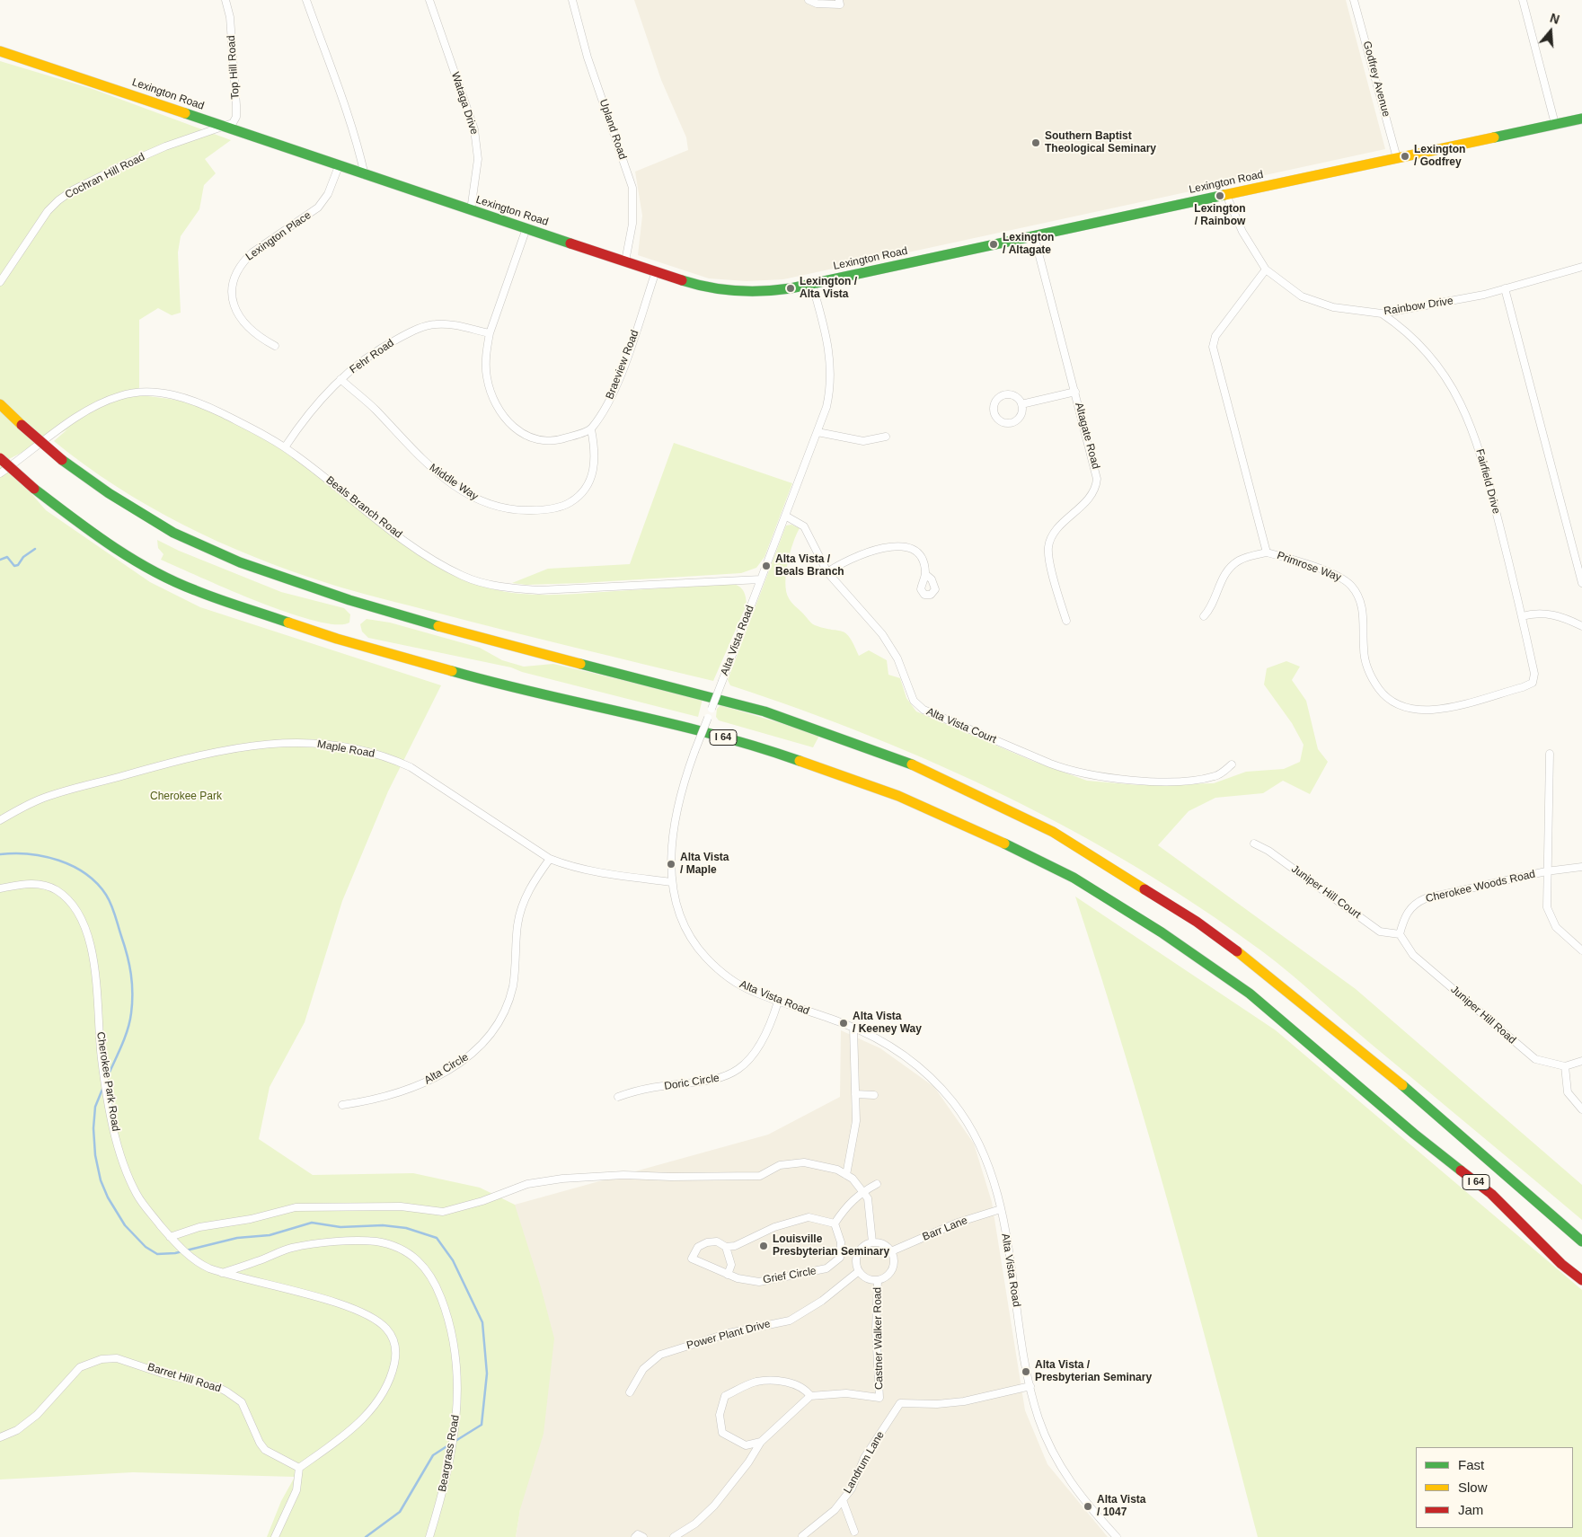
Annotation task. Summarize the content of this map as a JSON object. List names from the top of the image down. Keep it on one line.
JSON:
{"streets":{"main road":["Lexington Road","I 64"],"street":["Top Hill Road","Godfrey Avenue","Wataga Drive","Upland Road","Cochran Hill Road","Lexington Place","Rainbow Drive","Fehr Road","Braeview Road","Altagate Road","Fairfield Drive","Middle Way","Beals Branch Road","Primrose Way","Alta Vista Road","Alta Vista Court","Maple Road","Cherokee Woods Road","Juniper Hill Court","Juniper Hill Road","Alta Circle","Cherokee Park Road","Doric Circle","Barr Lane","Grief Circle","Power Plant Drive","Castner Walker Road","Barret Hill Road","Beargrass Road","Landrum Lane"]},"crossings":[["Top Hill Road","Lexington Road"],["Top Hill Road","Cochran Hill Road"],["Godfrey Avenue","Lexington Road"],["Lexington Road","Wataga Drive"],["Lexington Road","Upland Road"],["Lexington Road","Cochran Hill Road"],["Lexington Road","Lexington Place"],["Lexington Road","Rainbow Drive"],["Lexington Road","Braeview Road"],["Lexington Road","Altagate Road"],["Lexington Road","Alta Vista Road"],["Rainbow Drive","Fairfield Drive"],["Rainbow Drive","Primrose Way"],["Fehr Road","Middle Way"],["Fehr Road","Beals Branch Road"],["Braeview Road","Middle Way"],["Fairfield Drive","Primrose Way"],["Beals Branch Road","Alta Vista Road"],["Alta Vista Road","Alta Vista Court"],["Alta Vista Road","Maple Road"],["Alta Vista Road","Doric Circle"],["Alta Vista Road","Barr Lane"],["Alta Vista Road","Landrum Lane"],["Maple Road","Alta Circle"],["Cherokee Woods Road","Juniper Hill Court"],["Cherokee Woods Road","Juniper Hill Road"],["Juniper Hill Court","Juniper Hill Road"],["Cherokee Park Road","Beargrass Road"],["Barr Lane","Power Plant Drive"],["Barr Lane","Castner Walker Road"],["Power Plant Drive","Castner Walker Road"]],"parks":["Cherokee Park"],"places":["Southern Baptist Theological Seminary","Lexington / Godfrey","Lexington / Rainbow","Lexington / Altagate","Lexington / Alta Vista","Alta Vista / Beals Branch","Alta Vista / Maple","Alta Vista / Keeney Way","Louisville Presbyterian Seminary","Alta Vista / Presbyterian Seminary","Alta Vista / 1047"],"legend":["Fast","Slow","Jam"],"north":"top"}
